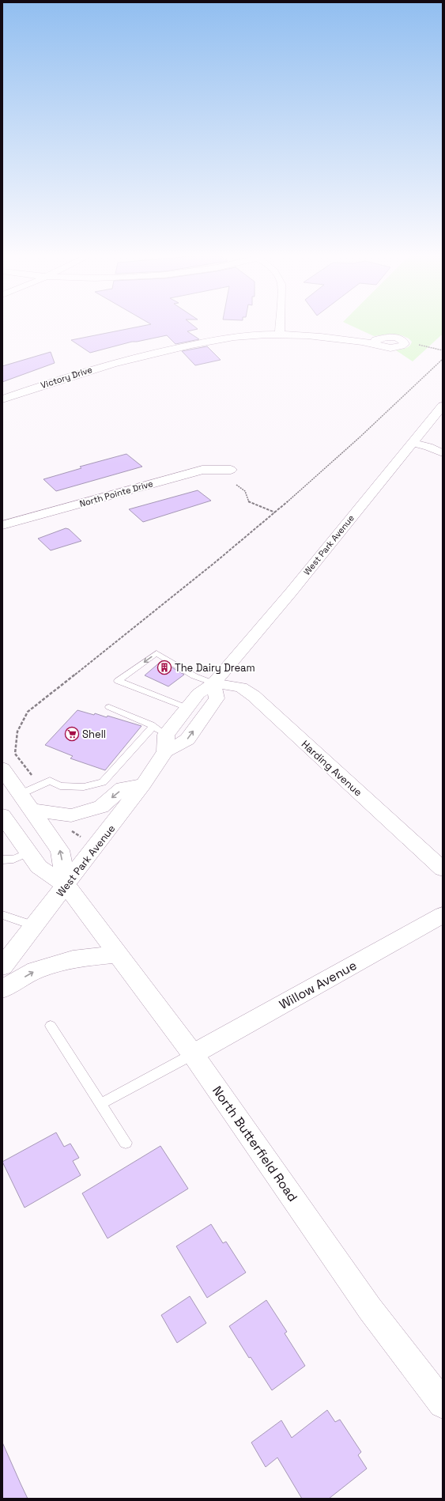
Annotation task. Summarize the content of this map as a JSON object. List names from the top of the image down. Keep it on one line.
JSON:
{"streets":{"street":["Victory Drive","North Pointe Drive","West Park Avenue","Harding Avenue","Willow Avenue","North Butterfield Road"]},"crossings":[["West Park Avenue","Harding Avenue"],["West Park Avenue","North Butterfield Road"],["Willow Avenue","North Butterfield Road"]],"places":{"building":["The Dairy Dream"],"supermarket":["Shell"]}}
